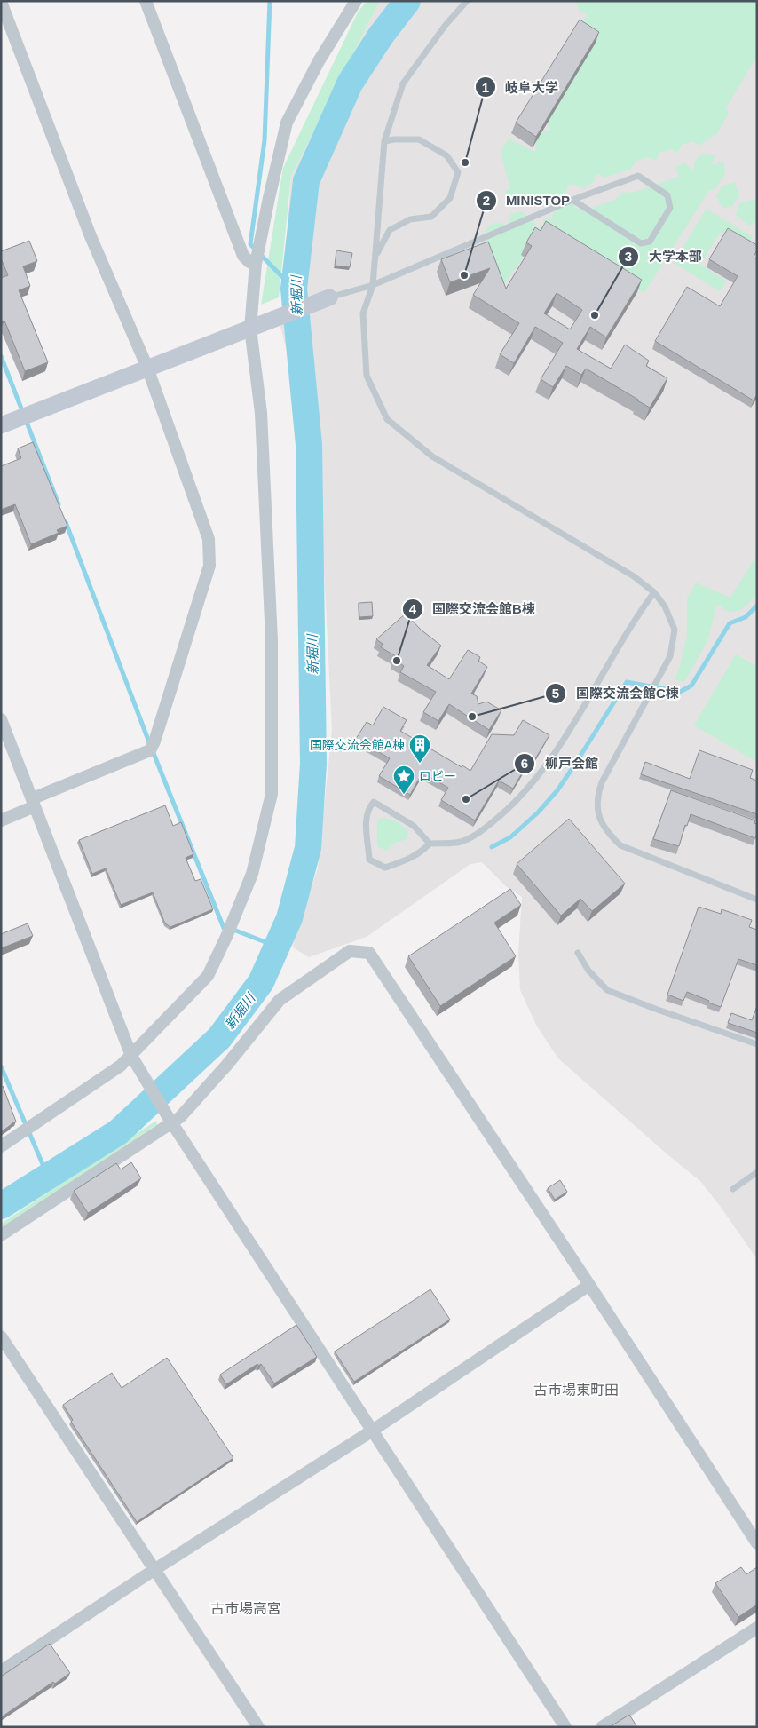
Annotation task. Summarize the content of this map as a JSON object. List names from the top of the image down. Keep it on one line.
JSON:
{"districts":["古市場東町田","古市場高宮"],"water":["新堀川"],"places":{"other":["岐阜大学","MINISTOP","大学本部","国際交流会館B棟","国際交流会館C棟","柳戸会館"],"building":["国際交流会館A棟"],"place":["ロビー"]}}
